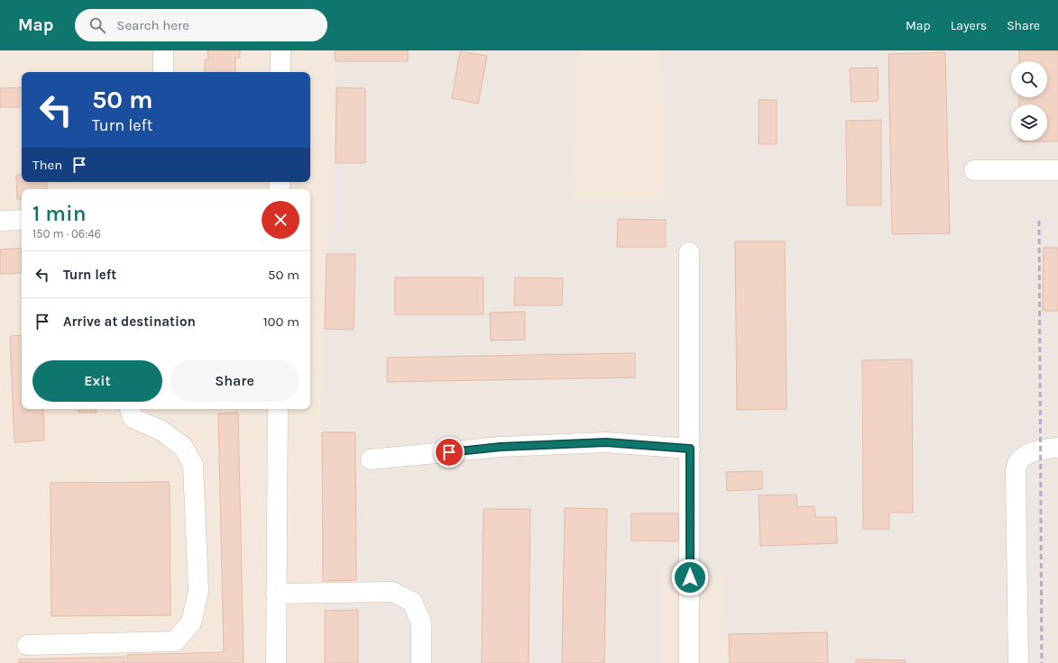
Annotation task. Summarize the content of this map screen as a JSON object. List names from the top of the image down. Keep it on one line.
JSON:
{"page":{"header":"Map","search":"Search here","nav":["Map","Layers","Share"],"turn":["50 m","Turn left"],"then":"Then","heading":["1 min","150 m · 06:46"],"list":[{"name":"Turn left","value":"50 m"},{"name":"Arrive at destination","value":"100 m"}],"buttons":["Exit","Share"]}}
